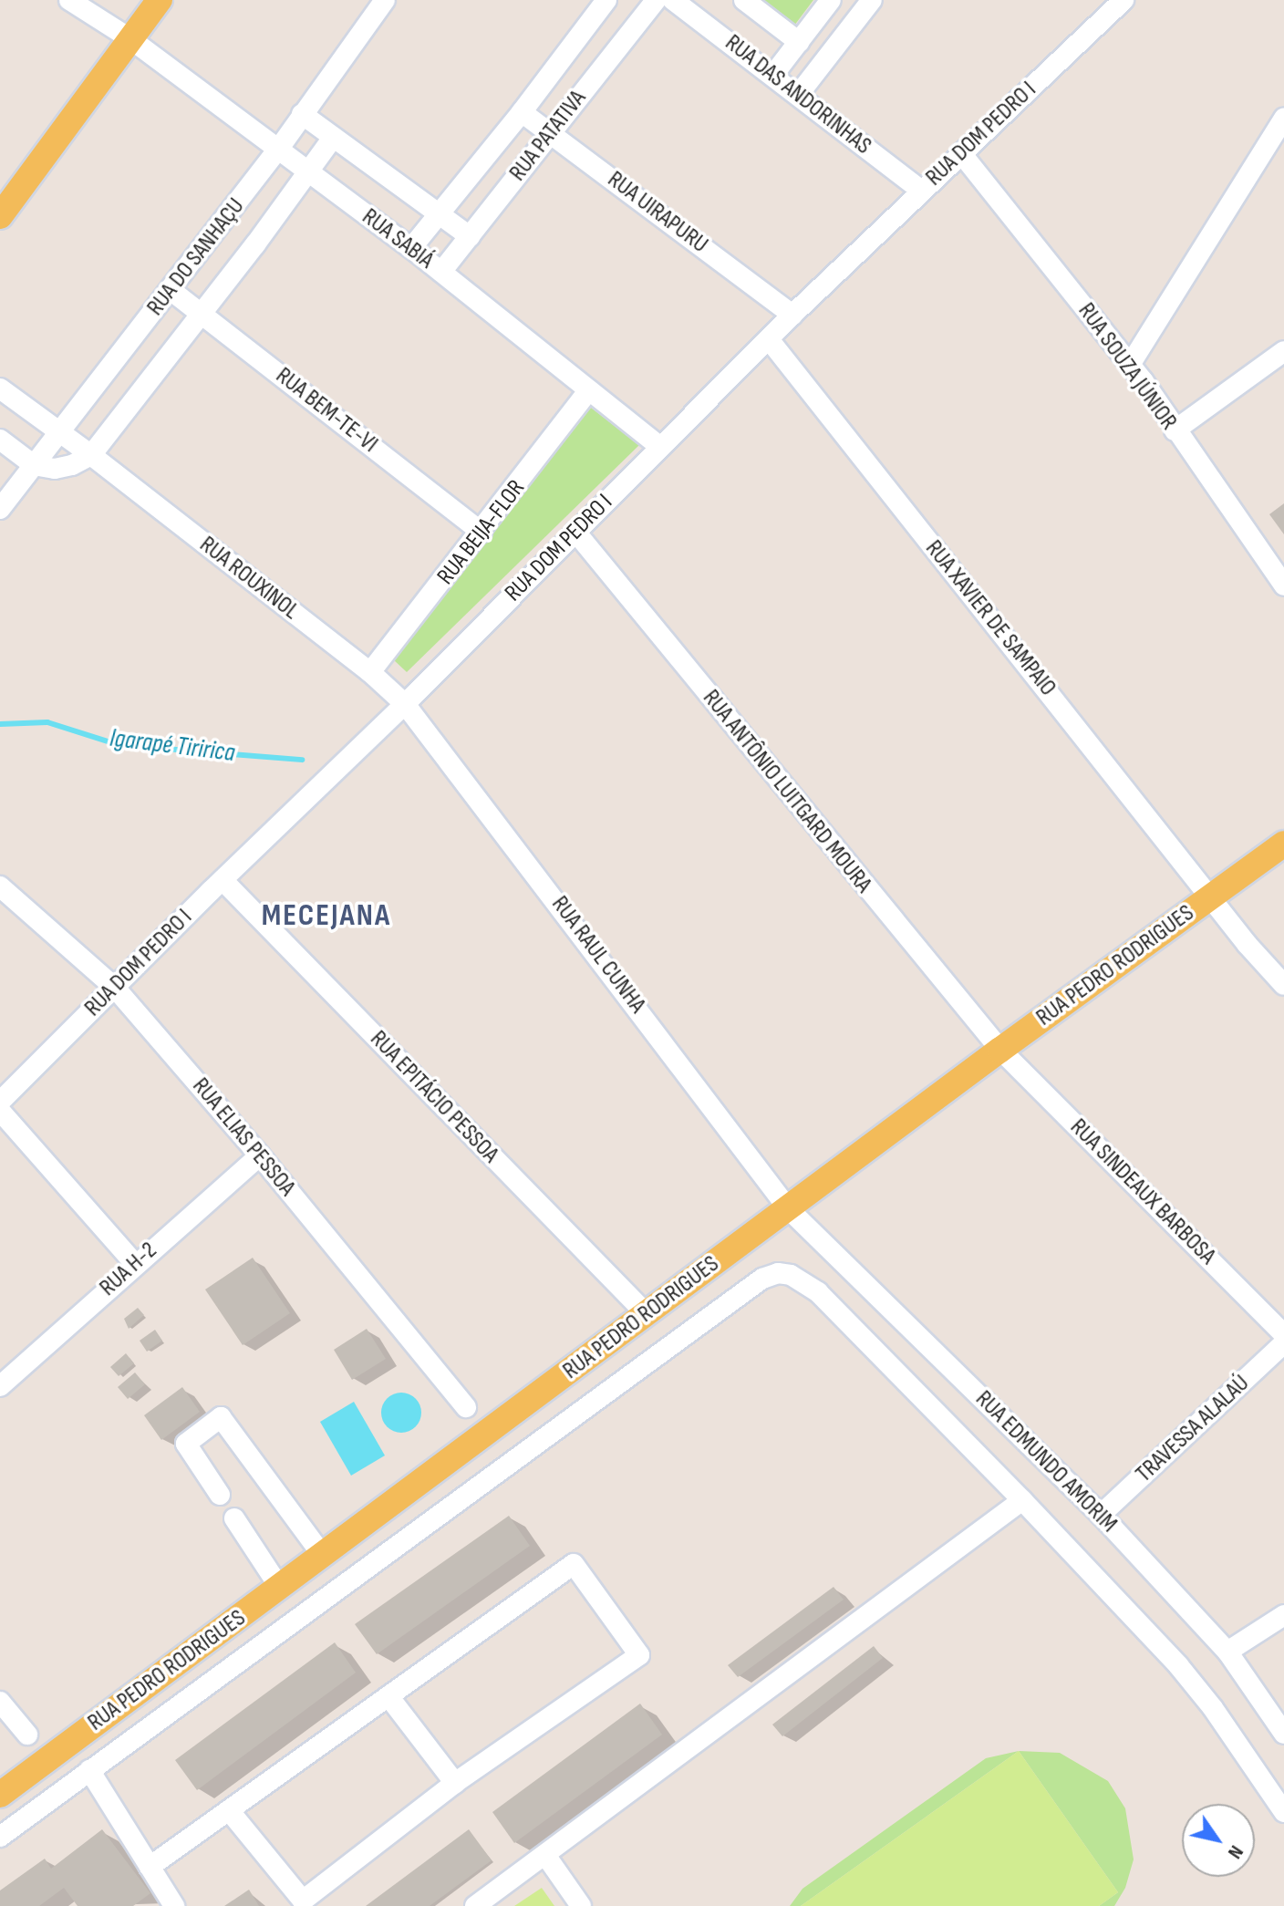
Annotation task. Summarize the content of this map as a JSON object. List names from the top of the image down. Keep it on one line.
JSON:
{"streets":{"main road":["RUA PEDRO RODRIGUES"],"street":["RUA DAS ANDORINHAS","RUA DOM PEDRO I","RUA PATATIVA","RUA UIRAPURU","RUA SABIÁ","RUA DO SANHAÇU","RUA SOUZA JÚNIOR","RUA BEM-TE-VI","RUA BEIJA-FLOR","RUA ROUXINOL","RUA XAVIER DE SAMPAIO","RUA ANTÔNIO LUITGARD MOURA","RUA RAUL CUNHA","RUA EPITÁCIO PESSOA","RUA ELIAS PESSOA","RUA SINDEAUX BARBOSA","RUA H-2","TRAVESSA ALALAÚ","RUA EDMUNDO AMORIM"]},"crossings":[["RUA DAS ANDORINHAS","RUA DOM PEDRO I"],["RUA DOM PEDRO I","RUA UIRAPURU"],["RUA DOM PEDRO I","RUA SABIÁ"],["RUA DOM PEDRO I","RUA SOUZA JÚNIOR"],["RUA DOM PEDRO I","RUA ROUXINOL"],["RUA DOM PEDRO I","RUA XAVIER DE SAMPAIO"],["RUA DOM PEDRO I","RUA ANTÔNIO LUITGARD MOURA"],["RUA DOM PEDRO I","RUA RAUL CUNHA"],["RUA DOM PEDRO I","RUA EPITÁCIO PESSOA"],["RUA DOM PEDRO I","RUA ELIAS PESSOA"],["RUA PATATIVA","RUA UIRAPURU"],["RUA PATATIVA","RUA SABIÁ"],["RUA SABIÁ","RUA DO SANHAÇU"],["RUA SABIÁ","RUA BEIJA-FLOR"],["RUA DO SANHAÇU","RUA BEM-TE-VI"],["RUA DO SANHAÇU","RUA ROUXINOL"],["RUA BEM-TE-VI","RUA BEIJA-FLOR"],["RUA BEIJA-FLOR","RUA ROUXINOL"],["RUA ROUXINOL","RUA RAUL CUNHA"],["RUA XAVIER DE SAMPAIO","RUA PEDRO RODRIGUES"],["RUA ANTÔNIO LUITGARD MOURA","RUA PEDRO RODRIGUES"],["RUA ANTÔNIO LUITGARD MOURA","RUA SINDEAUX BARBOSA"],["RUA RAUL CUNHA","RUA PEDRO RODRIGUES"],["RUA RAUL CUNHA","RUA EDMUNDO AMORIM"],["RUA PEDRO RODRIGUES","RUA EPITÁCIO PESSOA"],["RUA PEDRO RODRIGUES","RUA SINDEAUX BARBOSA"],["RUA PEDRO RODRIGUES","RUA EDMUNDO AMORIM"],["RUA ELIAS PESSOA","RUA H-2"],["TRAVESSA ALALAÚ","RUA EDMUNDO AMORIM"]],"districts":["MECEJANA"],"water":["Igarapé Tiririca"],"north":"bottom right"}
